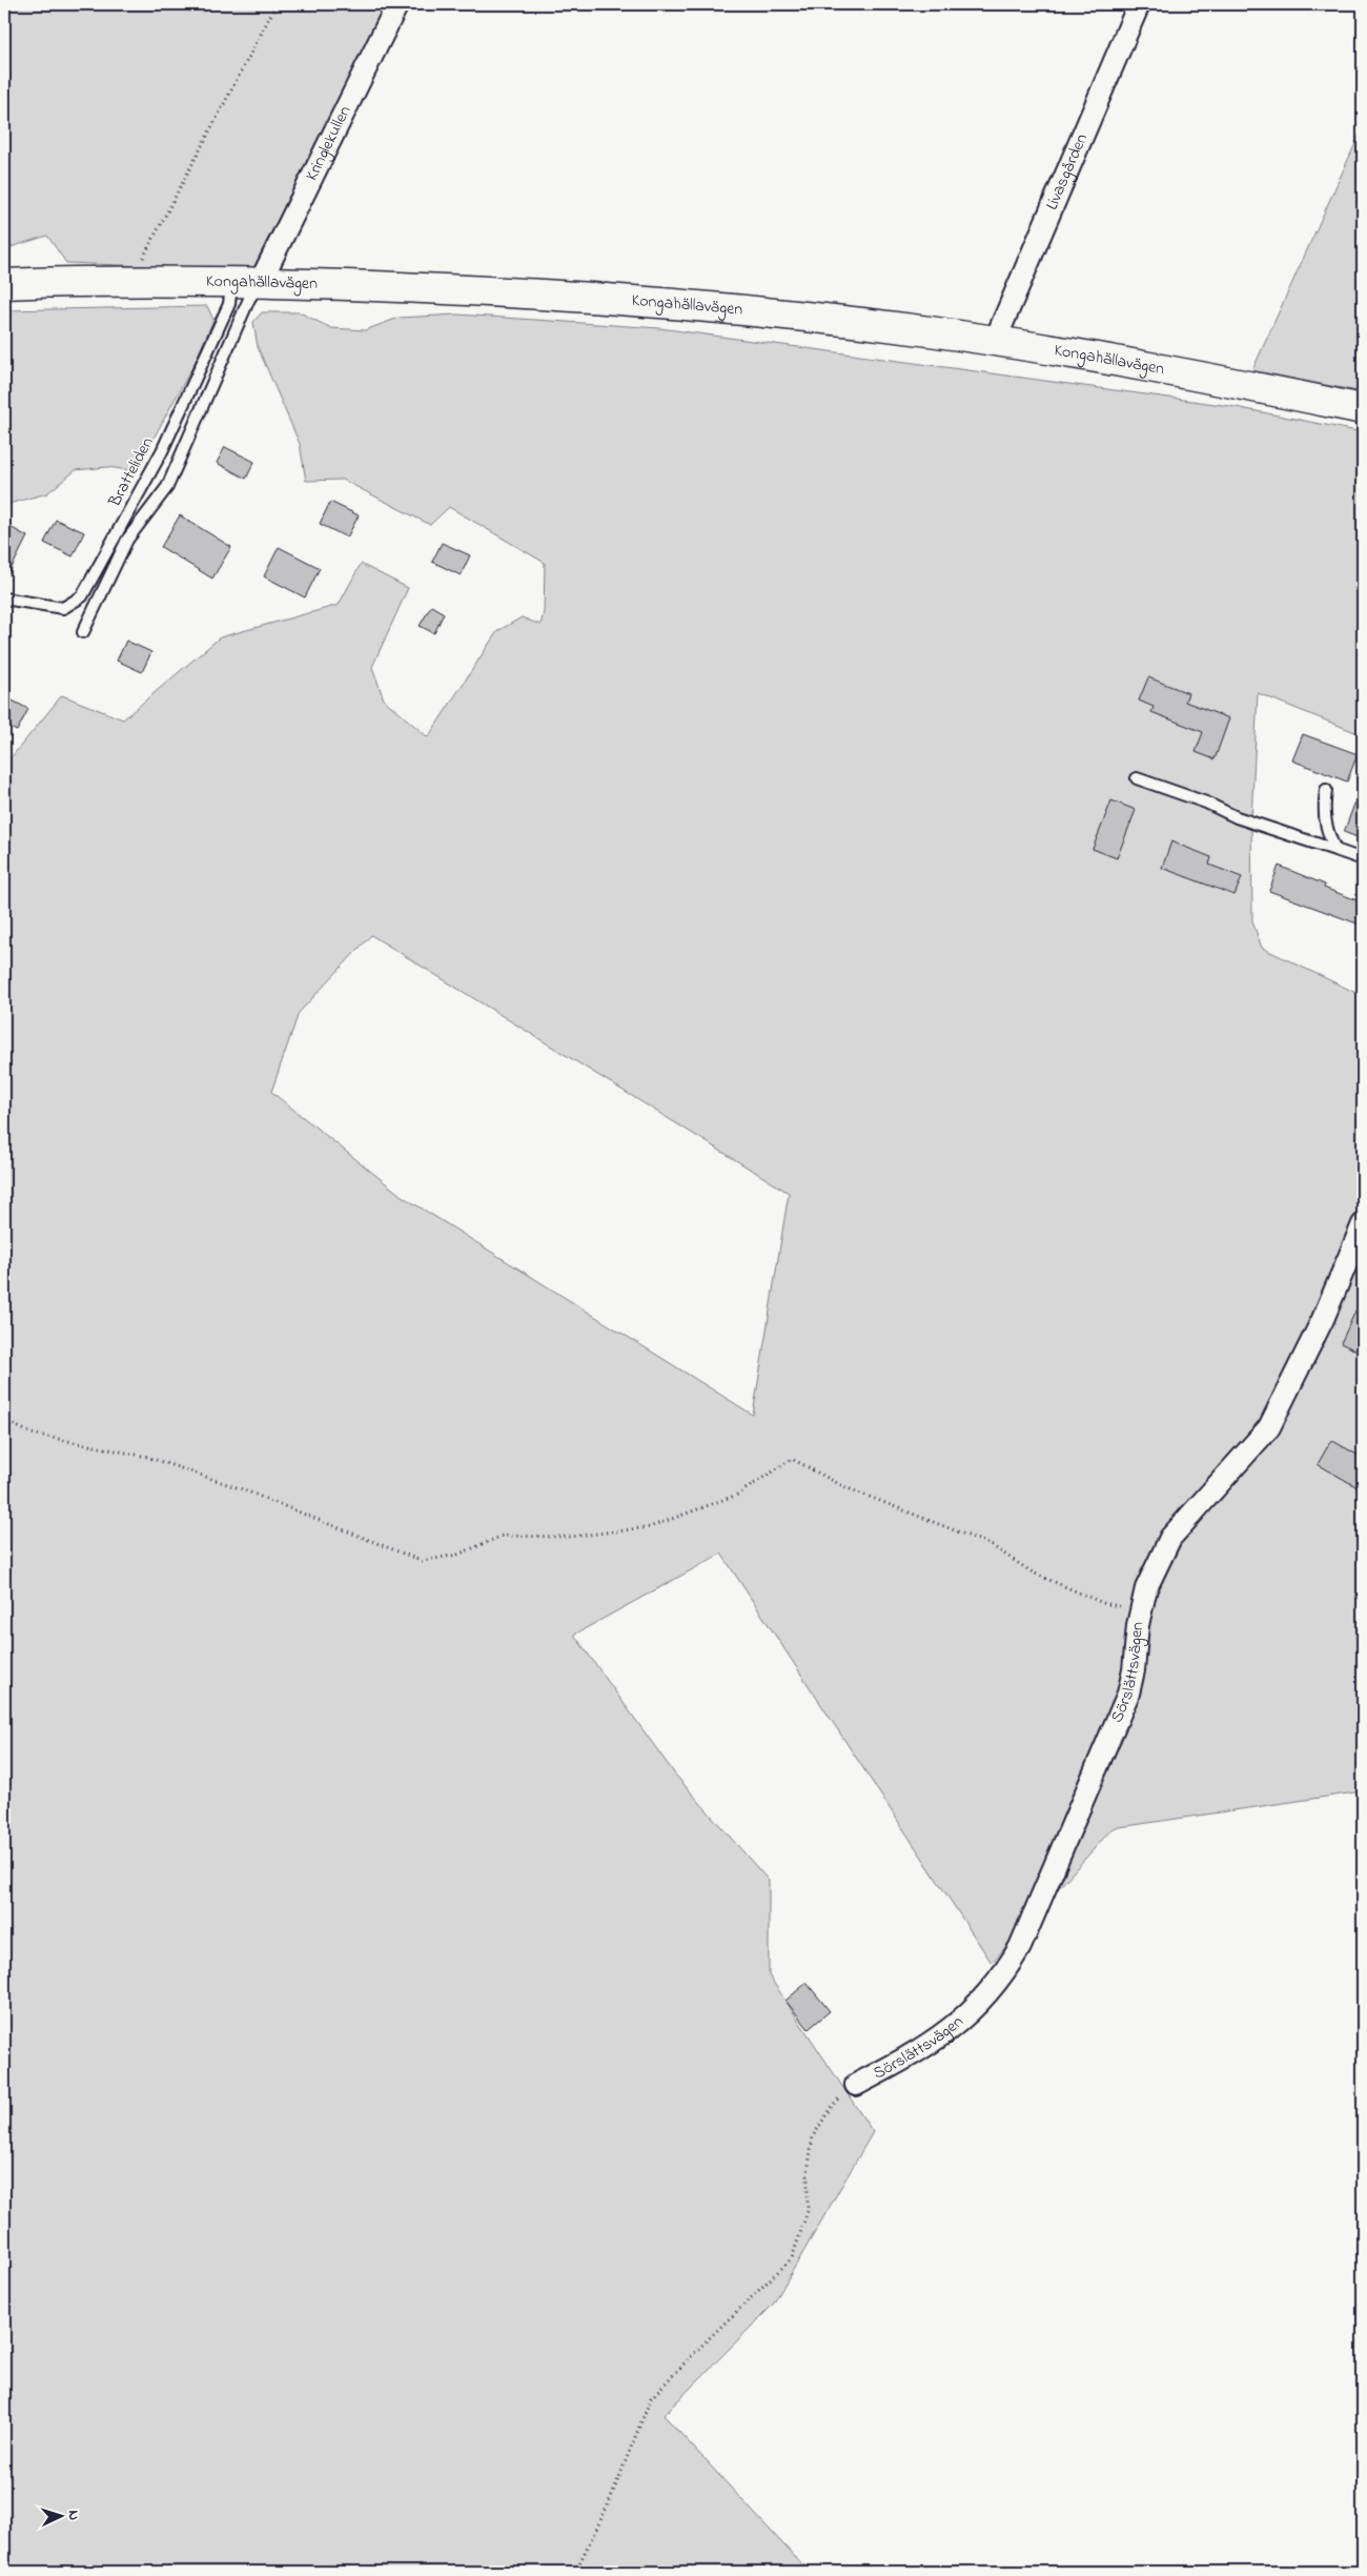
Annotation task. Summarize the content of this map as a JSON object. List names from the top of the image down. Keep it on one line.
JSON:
{"streets":{"main road":["Kongahällavägen"],"street":["Kringlekullen","Livasgården","Sörslättsvägen"],"lane":["Bratteliden"]},"crossings":[["Kringlekullen","Kongahällavägen"],["Kringlekullen","Bratteliden"],["Livasgården","Kongahällavägen"],["Kongahällavägen","Bratteliden"]],"north":"right"}
